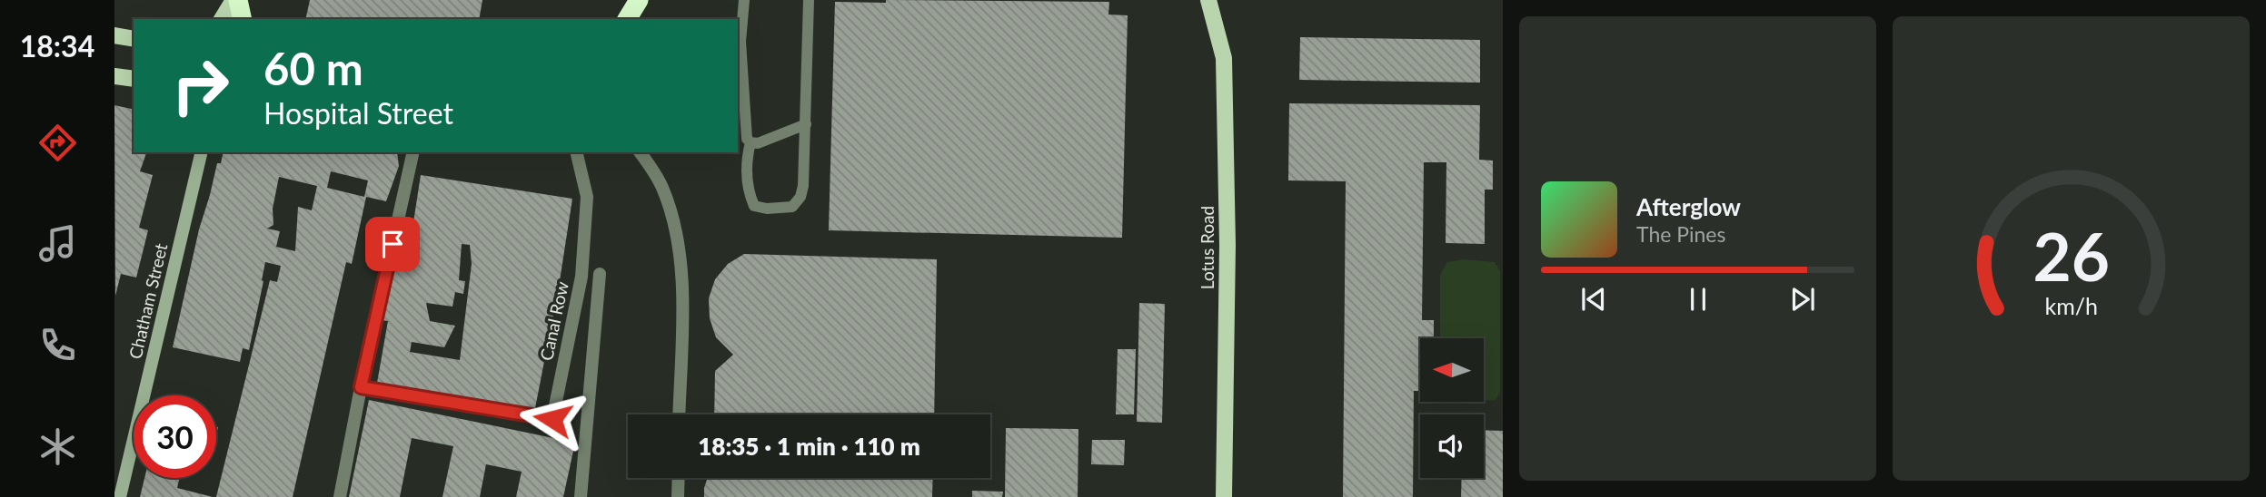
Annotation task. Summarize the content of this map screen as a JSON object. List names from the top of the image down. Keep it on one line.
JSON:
{"streets":{"main road":["Lotus Road"],"street":["Chatham Street","Canal Row"]},"north":"left","page":{"tabs":"18:34","turn":["60 m","Hospital Street"],"song":["Afterglow","The Pines"],"limit":"30","trip":"18:35 · 1 min · 110 m","gauge":["26","km/h"]}}
